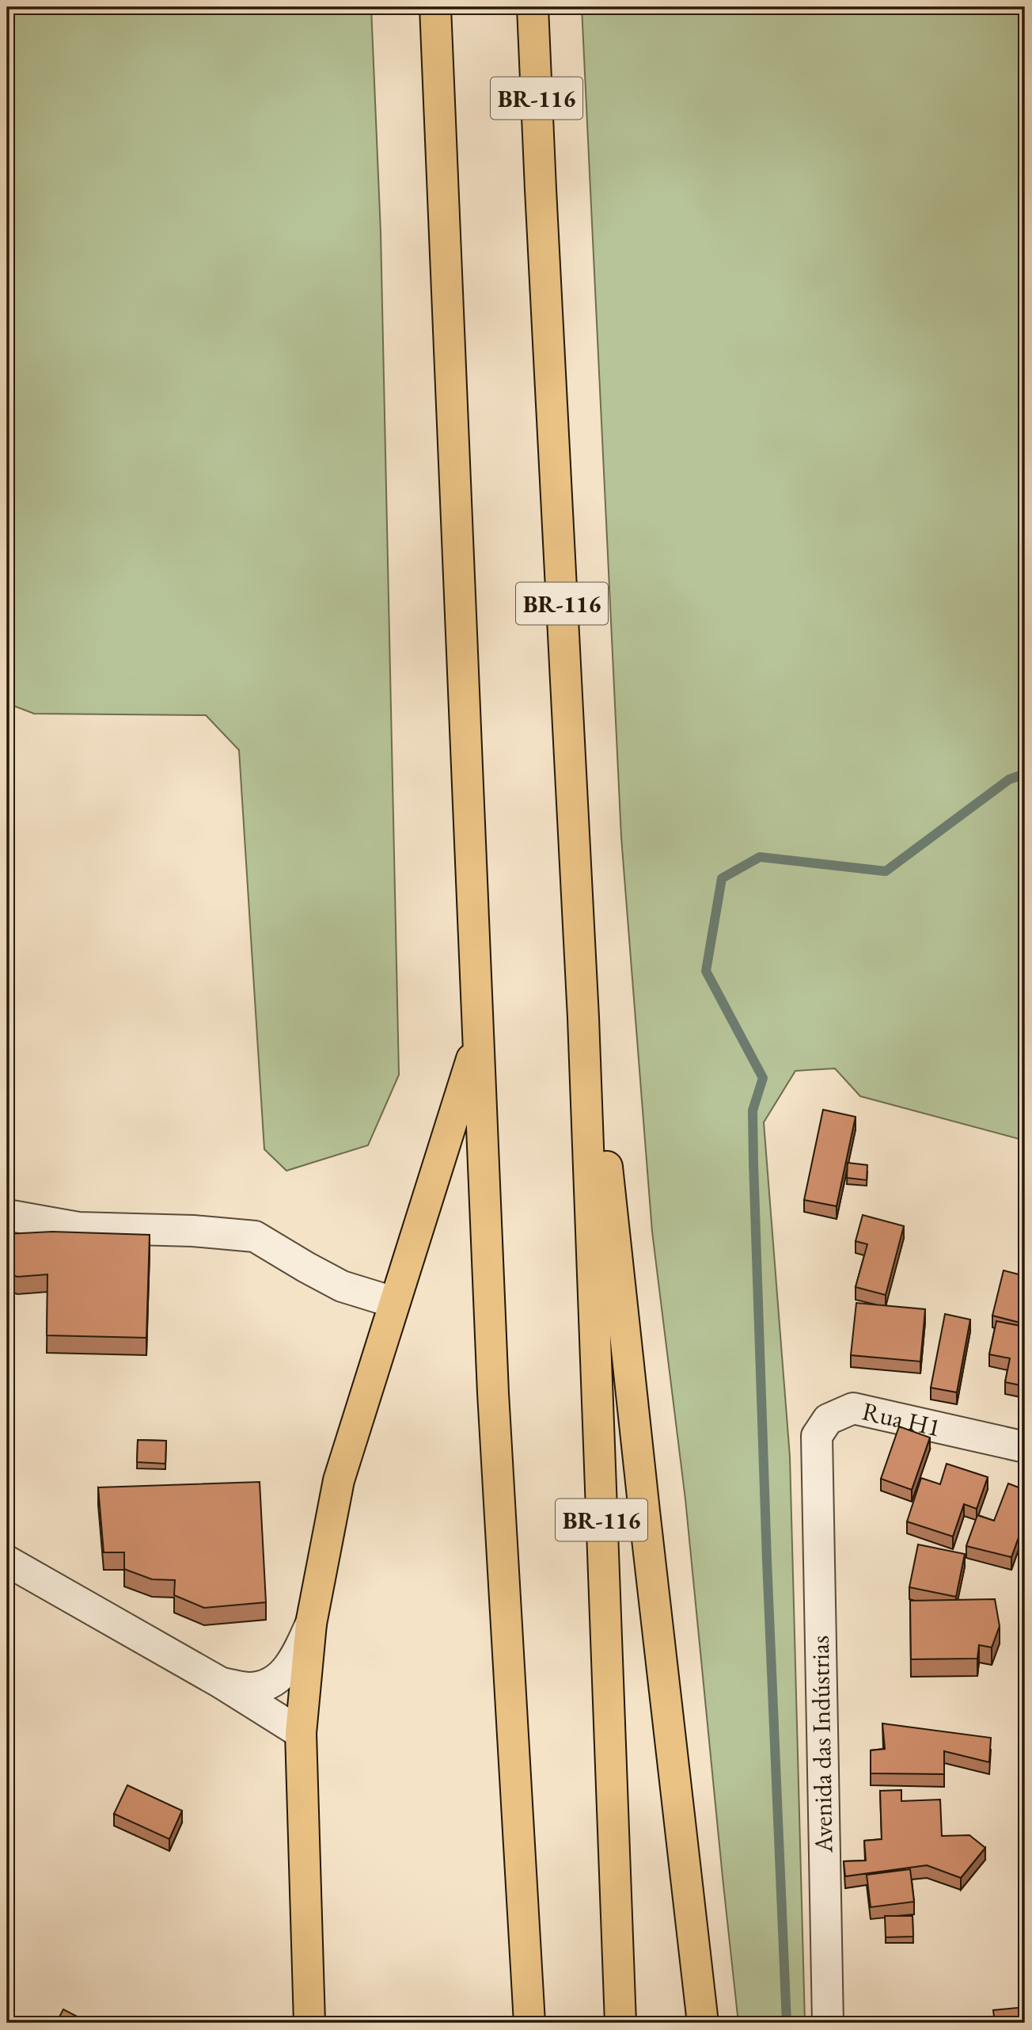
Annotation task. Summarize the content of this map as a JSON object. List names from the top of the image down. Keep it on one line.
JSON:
{"streets":{"main road":["BR-116"],"street":["Rua H1","Avenida das Indústrias"]},"crossings":[["Rua H1","Avenida das Indústrias"]]}
